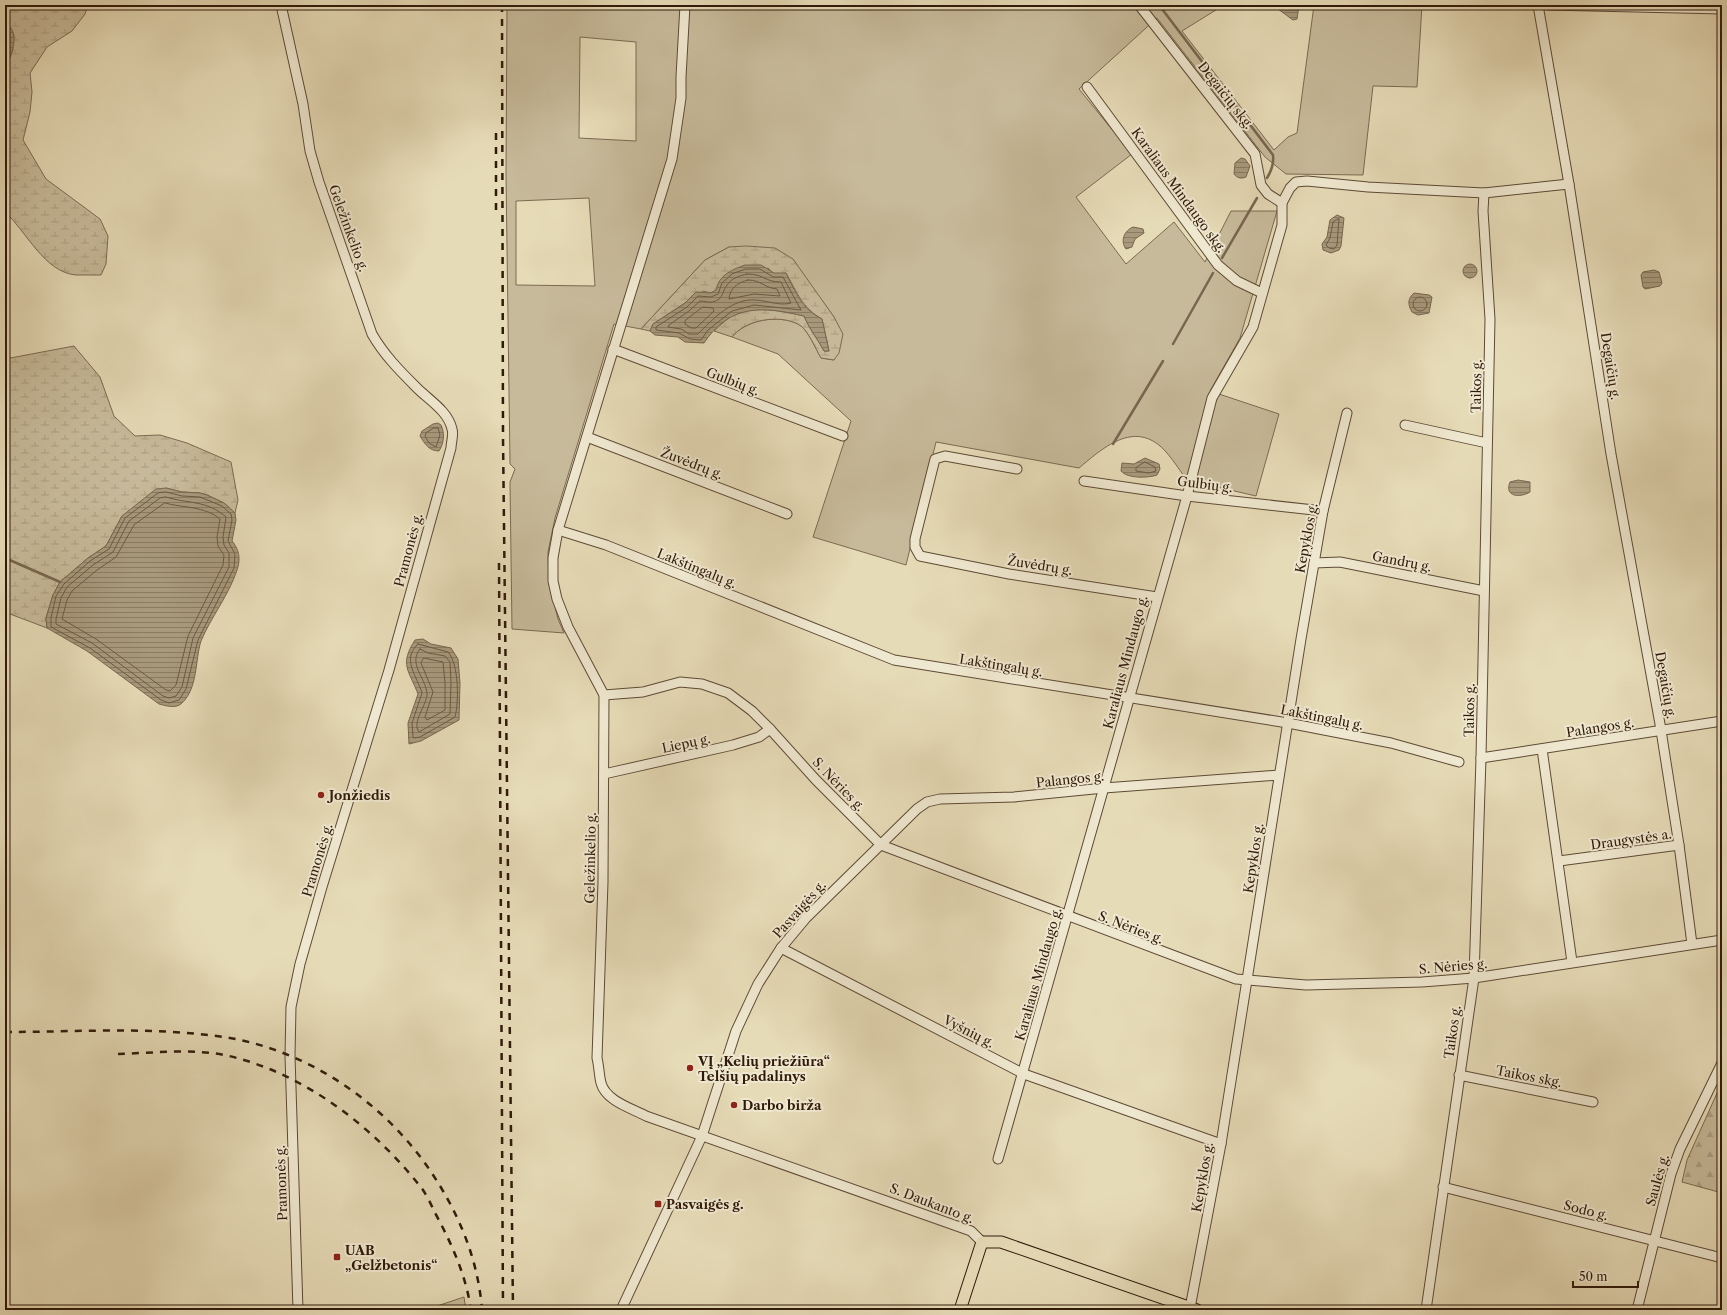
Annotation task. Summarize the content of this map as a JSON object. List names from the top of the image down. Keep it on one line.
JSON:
{"streets":{"street":["Degaičių skg.","Karaliaus Mindaugo skg.","Geležinkelio g.","Degaičių g.","Gulbių g.","Taikos g.","Žuvėdrų g.","Kepyklos g.","Pramonės g.","Gandrų g.","Lakštingalų g.","Karaliaus Mindaugo g.","Palangos g.","Liepų g.","S. Nėries g.","Draugystės a.","Pasvaigės g.","Vyšnių g.","Taikos skg.","Saulės g.","S. Daukanto g.","Sodo g."]},"crossings":[["Degaičių skg.","Karaliaus Mindaugo g."],["Karaliaus Mindaugo skg.","Karaliaus Mindaugo g."],["Geležinkelio g.","Gulbių g."],["Geležinkelio g.","Žuvėdrų g."],["Geležinkelio g.","Pramonės g."],["Geležinkelio g.","Lakštingalų g."],["Geležinkelio g.","Liepų g."],["Geležinkelio g.","S. Nėries g."],["Geležinkelio g.","Pasvaigės g."],["Geležinkelio g.","S. Daukanto g."],["Degaičių g.","Palangos g."],["Degaičių g.","Draugystės a."],["Gulbių g.","Kepyklos g."],["Gulbių g.","Karaliaus Mindaugo g."],["Taikos g.","Gandrų g."],["Taikos g.","Palangos g."],["Taikos g.","S. Nėries g."],["Taikos g.","Taikos skg."],["Taikos g.","Sodo g."],["Žuvėdrų g.","Karaliaus Mindaugo g."],["Kepyklos g.","Gandrų g."],["Kepyklos g.","Lakštingalų g."],["Kepyklos g.","Palangos g."],["Kepyklos g.","S. Nėries g."],["Kepyklos g.","Vyšnių g."],["Lakštingalų g.","Karaliaus Mindaugo g."],["Karaliaus Mindaugo g.","Palangos g."],["Karaliaus Mindaugo g.","S. Nėries g."],["Karaliaus Mindaugo g.","Vyšnių g."],["Palangos g.","S. Nėries g."],["Palangos g.","Pasvaigės g."],["Liepų g.","S. Nėries g."],["S. Nėries g.","Draugystės a."],["S. Nėries g.","Pasvaigės g."],["Pasvaigės g.","Vyšnių g."],["Pasvaigės g.","S. Daukanto g."],["Saulės g.","Sodo g."]],"places":{"other":["Jonžiedis","VĮ „Kelių priežiūra“ Telšių padalinys","Darbo birža"],"transit":["Pasvaigės g.","UAB „Gelžbetonis“"]},"scale_bar":"50 m"}
